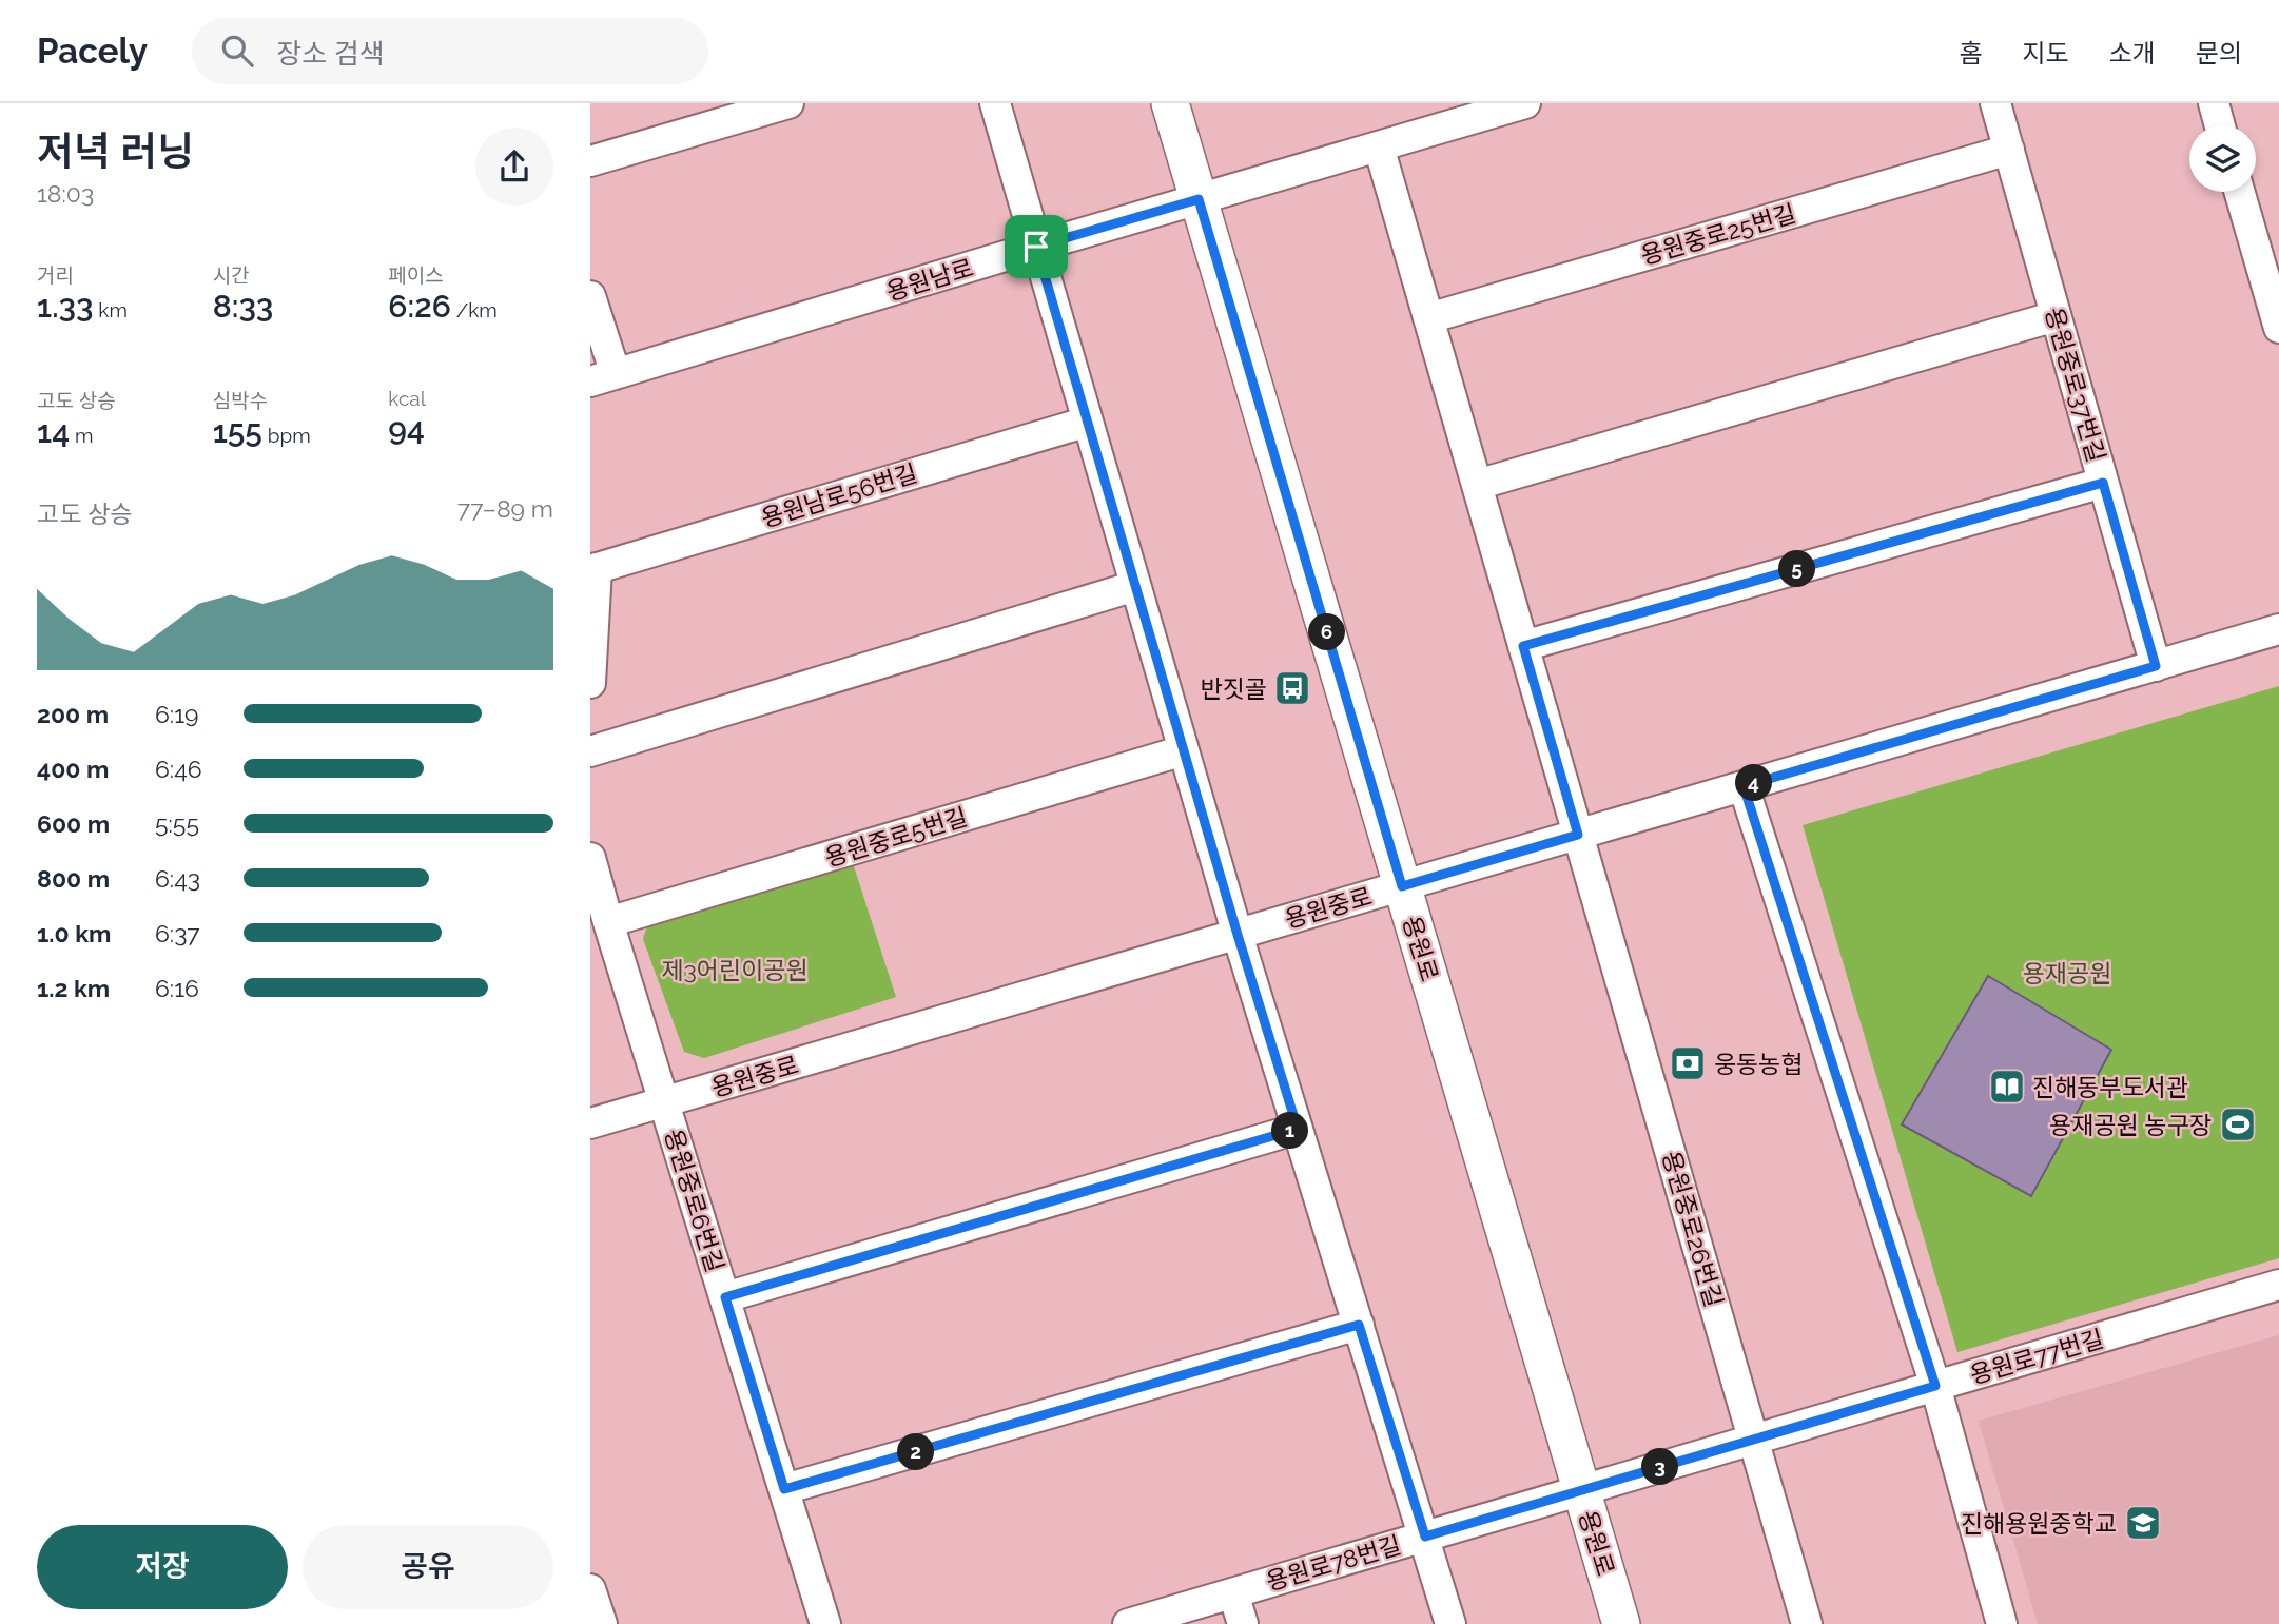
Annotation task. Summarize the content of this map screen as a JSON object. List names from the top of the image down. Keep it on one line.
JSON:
{"streets":{"main road":["용원로"],"street":["용원중로25번길","용원남로","용원중로37번길","용원남로56번길","용원중로5번길","용원중로","용원중로6번길","용원중로26번길","용원로77번길","용원로78번길"]},"crossings":[["용원중로25번길","용원중로37번길"],["용원남로","용원로"],["용원중로37번길","용원중로"],["용원중로","용원로"],["용원중로","용원중로6번길"],["용원중로","용원중로26번길"],["용원로","용원로77번길"],["용원로","용원로78번길"],["용원중로26번길","용원로77번길"],["용원로77번길","용원로78번길"]],"parks":["제3어린이공원","용재공원"],"places":{"bus stop":["반짓골"],"bank":["웅동농협"],"library":["진해동부도서관"],"sports":["용재공원 농구장"],"school or university":["진해용원중학교"]},"page":{"header":"Pacely","search":"장소 검색","nav":["홈","지도","소개","문의"],"heading":["저녁 러닝","18:03"],"stats":[["거리","1.33 km"],["시간","8:33"],["페이스","6:26 /km"],["고도 상승","14 m"],["심박수","155 bpm"],["kcal","94"]],"chart":["고도 상승","77–89 m"],"pins":["5","6","4","1","2","3"],"list":[{"name":"200 m","note":"6:19"},{"name":"400 m","note":"6:46"},{"name":"600 m","note":"5:55"},{"name":"800 m","note":"6:43"},{"name":"1.0 km","note":"6:37"},{"name":"1.2 km","note":"6:16"}],"buttons":["저장","공유"]}}
